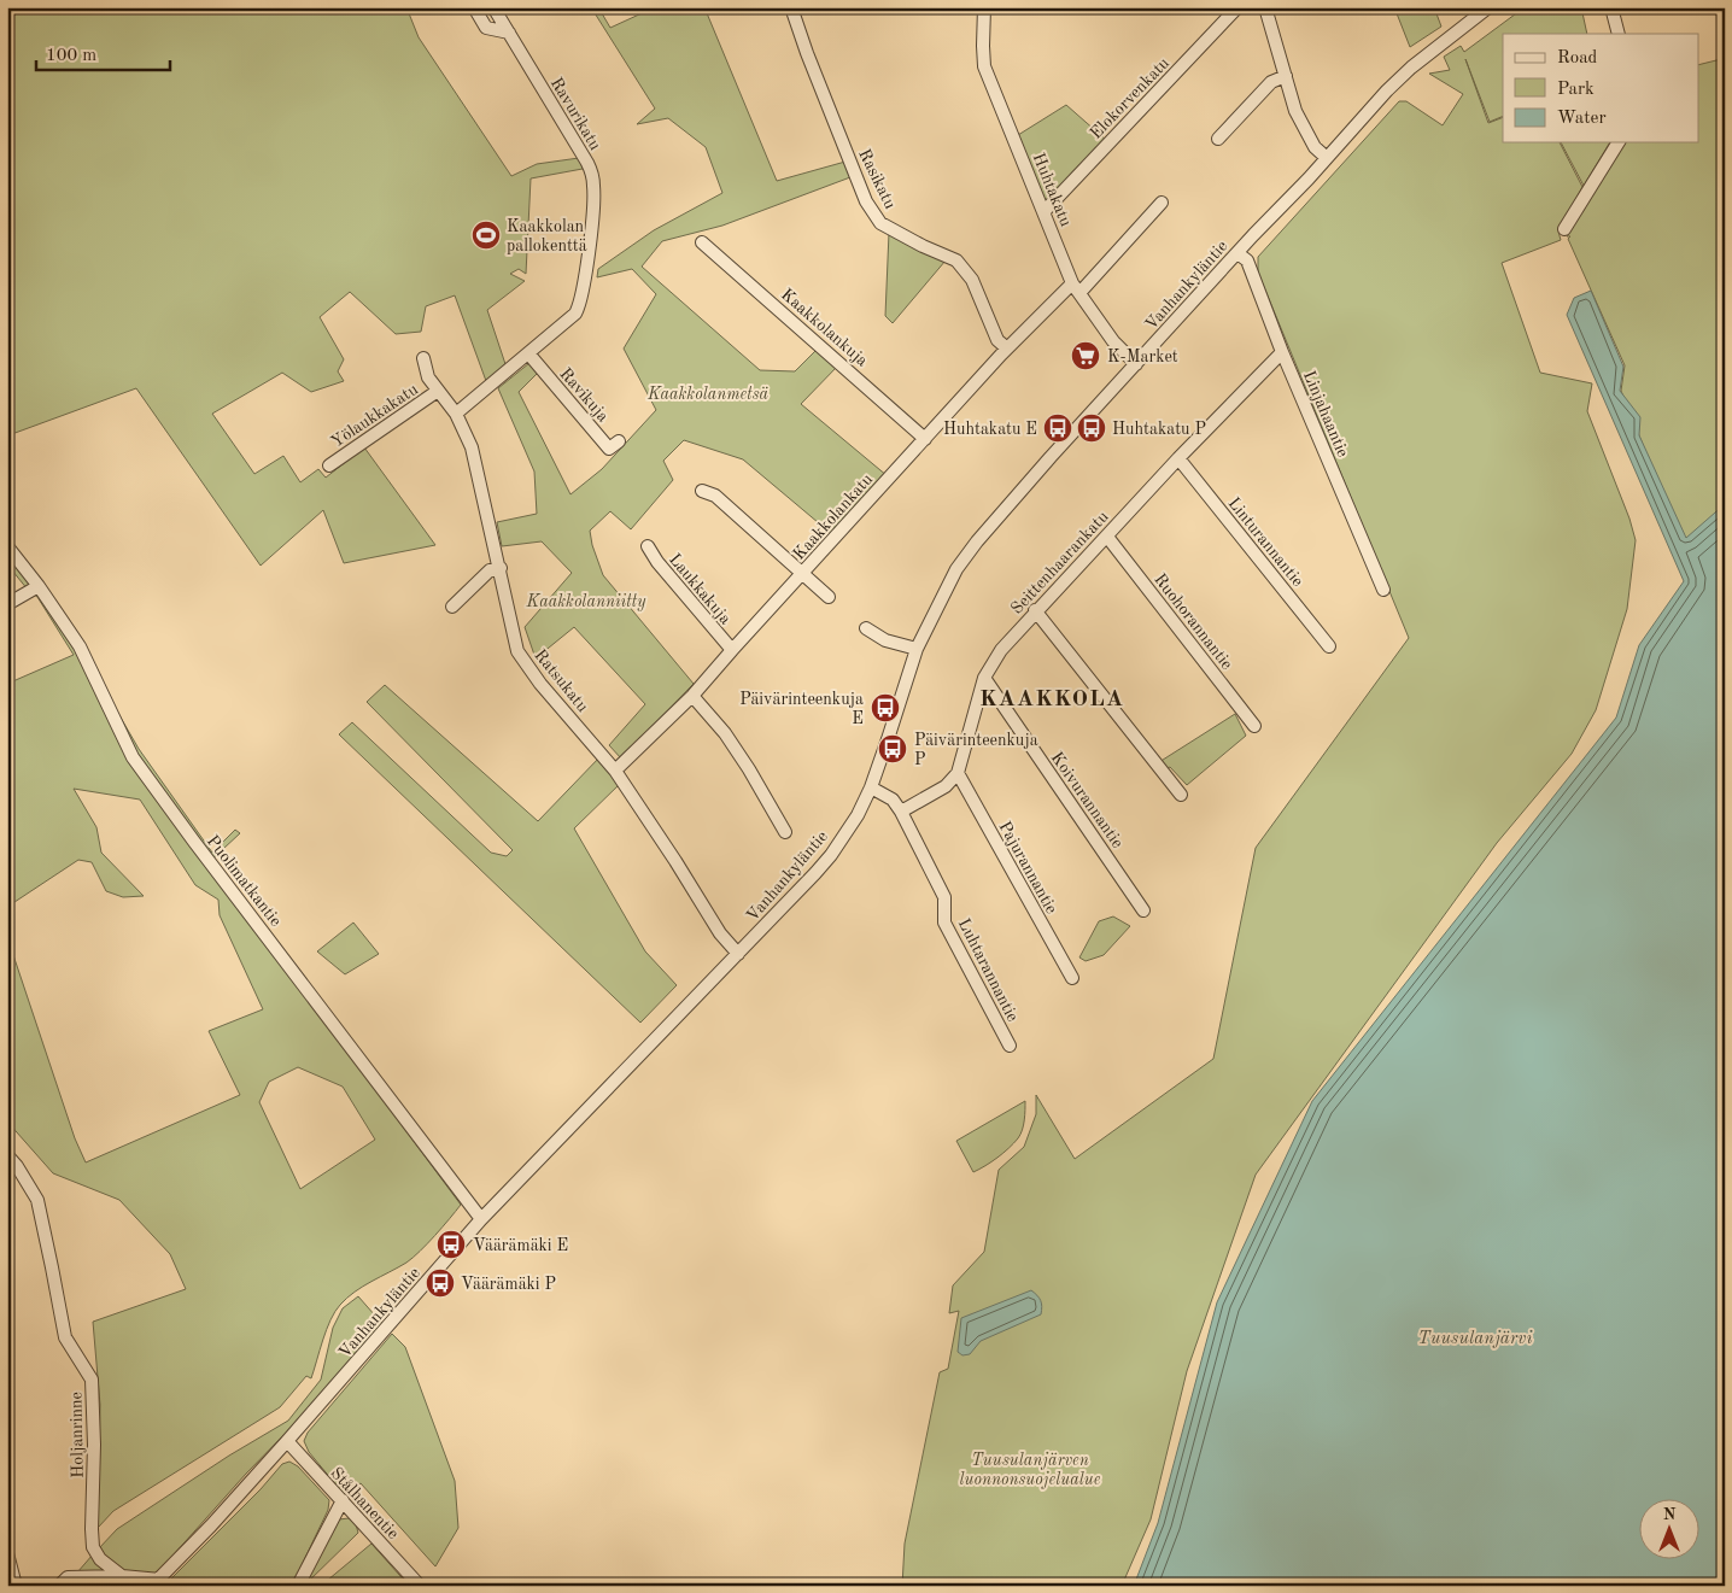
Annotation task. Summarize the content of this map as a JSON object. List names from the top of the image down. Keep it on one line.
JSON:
{"streets":{"street":["Elokorvenkatu","Ravurikatu","Rasikatu","Huhtakatu","Vanhankyläntie","Kaakkolankuja","Ravikuja","Linjahaantie","Yölaukkakatu","Kaakkolankatu","Linturannantie","Seittenhaarankatu","Laukkakuja","Ruohorannantie","Ratsukatu","Koivurannantie","Pajurannantie","Puolimatkantie","Luhtarannantie","Holjanrinne","Stålhanentie"]},"crossings":[["Elokorvenkatu","Huhtakatu"],["Ravurikatu","Ravikuja"],["Ravurikatu","Ratsukatu"],["Rasikatu","Kaakkolankatu"],["Huhtakatu","Vanhankyläntie"],["Huhtakatu","Kaakkolankatu"],["Vanhankyläntie","Linjahaantie"],["Vanhankyläntie","Ratsukatu"],["Vanhankyläntie","Puolimatkantie"],["Vanhankyläntie","Luhtarannantie"],["Vanhankyläntie","Stålhanentie"],["Kaakkolankuja","Kaakkolankatu"],["Linjahaantie","Seittenhaarankatu"],["Yölaukkakatu","Ratsukatu"],["Kaakkolankatu","Laukkakuja"],["Kaakkolankatu","Ratsukatu"],["Linturannantie","Seittenhaarankatu"],["Seittenhaarankatu","Ruohorannantie"],["Seittenhaarankatu","Koivurannantie"],["Seittenhaarankatu","Pajurannantie"]],"districts":["KAAKKOLA"],"water":["Tuusulanjärvi"],"parks":["Kaakkolanmetsä","Kaakkolanniitty","Tuusulanjärven luonnonsuojelualue"],"places":{"sports":["Kaakkolan pallokenttä"],"supermarket":["K-Market"],"bus stop":["Huhtakatu E","Huhtakatu P","Päivärinteenkuja E","Päivärinteenkuja P","Väärämäki E","Väärämäki P"]},"legend":["Road","Park","Water"],"scale_bar":"100 m","north":"top"}
